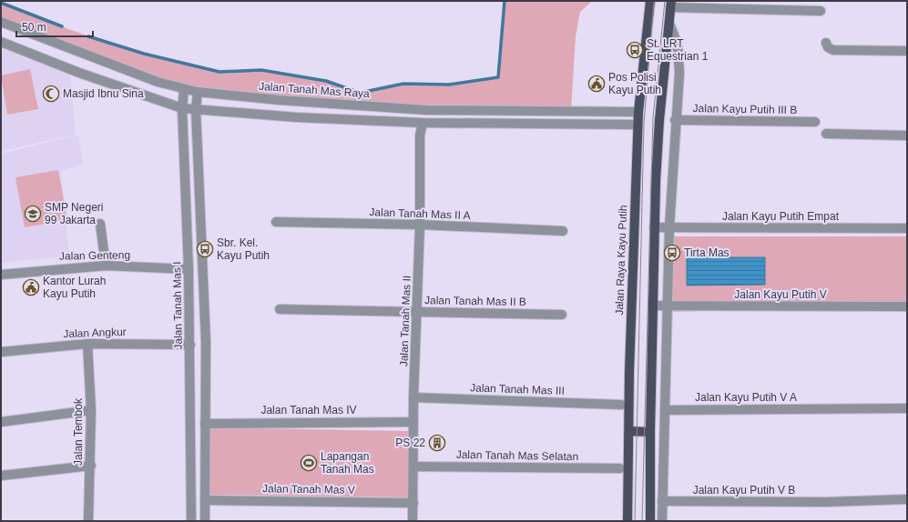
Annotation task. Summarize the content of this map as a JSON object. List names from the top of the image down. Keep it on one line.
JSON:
{"streets":{"main road":["Jalan Raya Kayu Putih"],"street":["Jalan Tanah Mas Raya","Jalan Kayu Putih III B","Jalan Tanah Mas II A","Jalan Kayu Putih Empat","Jalan Genteng","Jalan Kayu Putih V","Jalan Tanah Mas II B","Jalan Tanah Mas I","Jalan Tanah Mas II","Jalan Angkur","Jalan Tanah Mas III","Jalan Kayu Putih V A","Jalan Tanah Mas IV","Jalan Tembok","Jalan Tanah Mas Selatan","Jalan Tanah Mas V","Jalan Kayu Putih V B"]},"crossings":[["Jalan Tanah Mas Raya","Jalan Raya Kayu Putih"],["Jalan Tanah Mas Raya","Jalan Tanah Mas I"],["Jalan Tanah Mas II A","Jalan Tanah Mas II"],["Jalan Genteng","Jalan Tanah Mas I"],["Jalan Tanah Mas II B","Jalan Tanah Mas II"],["Jalan Tanah Mas I","Jalan Angkur"],["Jalan Tanah Mas II","Jalan Tanah Mas III"],["Jalan Tanah Mas II","Jalan Tanah Mas IV"],["Jalan Tanah Mas II","Jalan Tanah Mas Selatan"],["Jalan Tanah Mas II","Jalan Tanah Mas V"],["Jalan Angkur","Jalan Tembok"]],"places":{"bus stop":["St. LRT Equestrian 1","Sbr. Kel. Kayu Putih","Tirta Mas"],"public building":["Pos Polisi Kayu Putih","Kantor Lurah Kayu Putih"],"mosque":["Masjid Ibnu Sina"],"school or university":["SMP Negeri 99 Jakarta"],"building":["PS 22"],"sports":["Lapangan Tanah Mas"]},"scale_bar":"50 m"}
